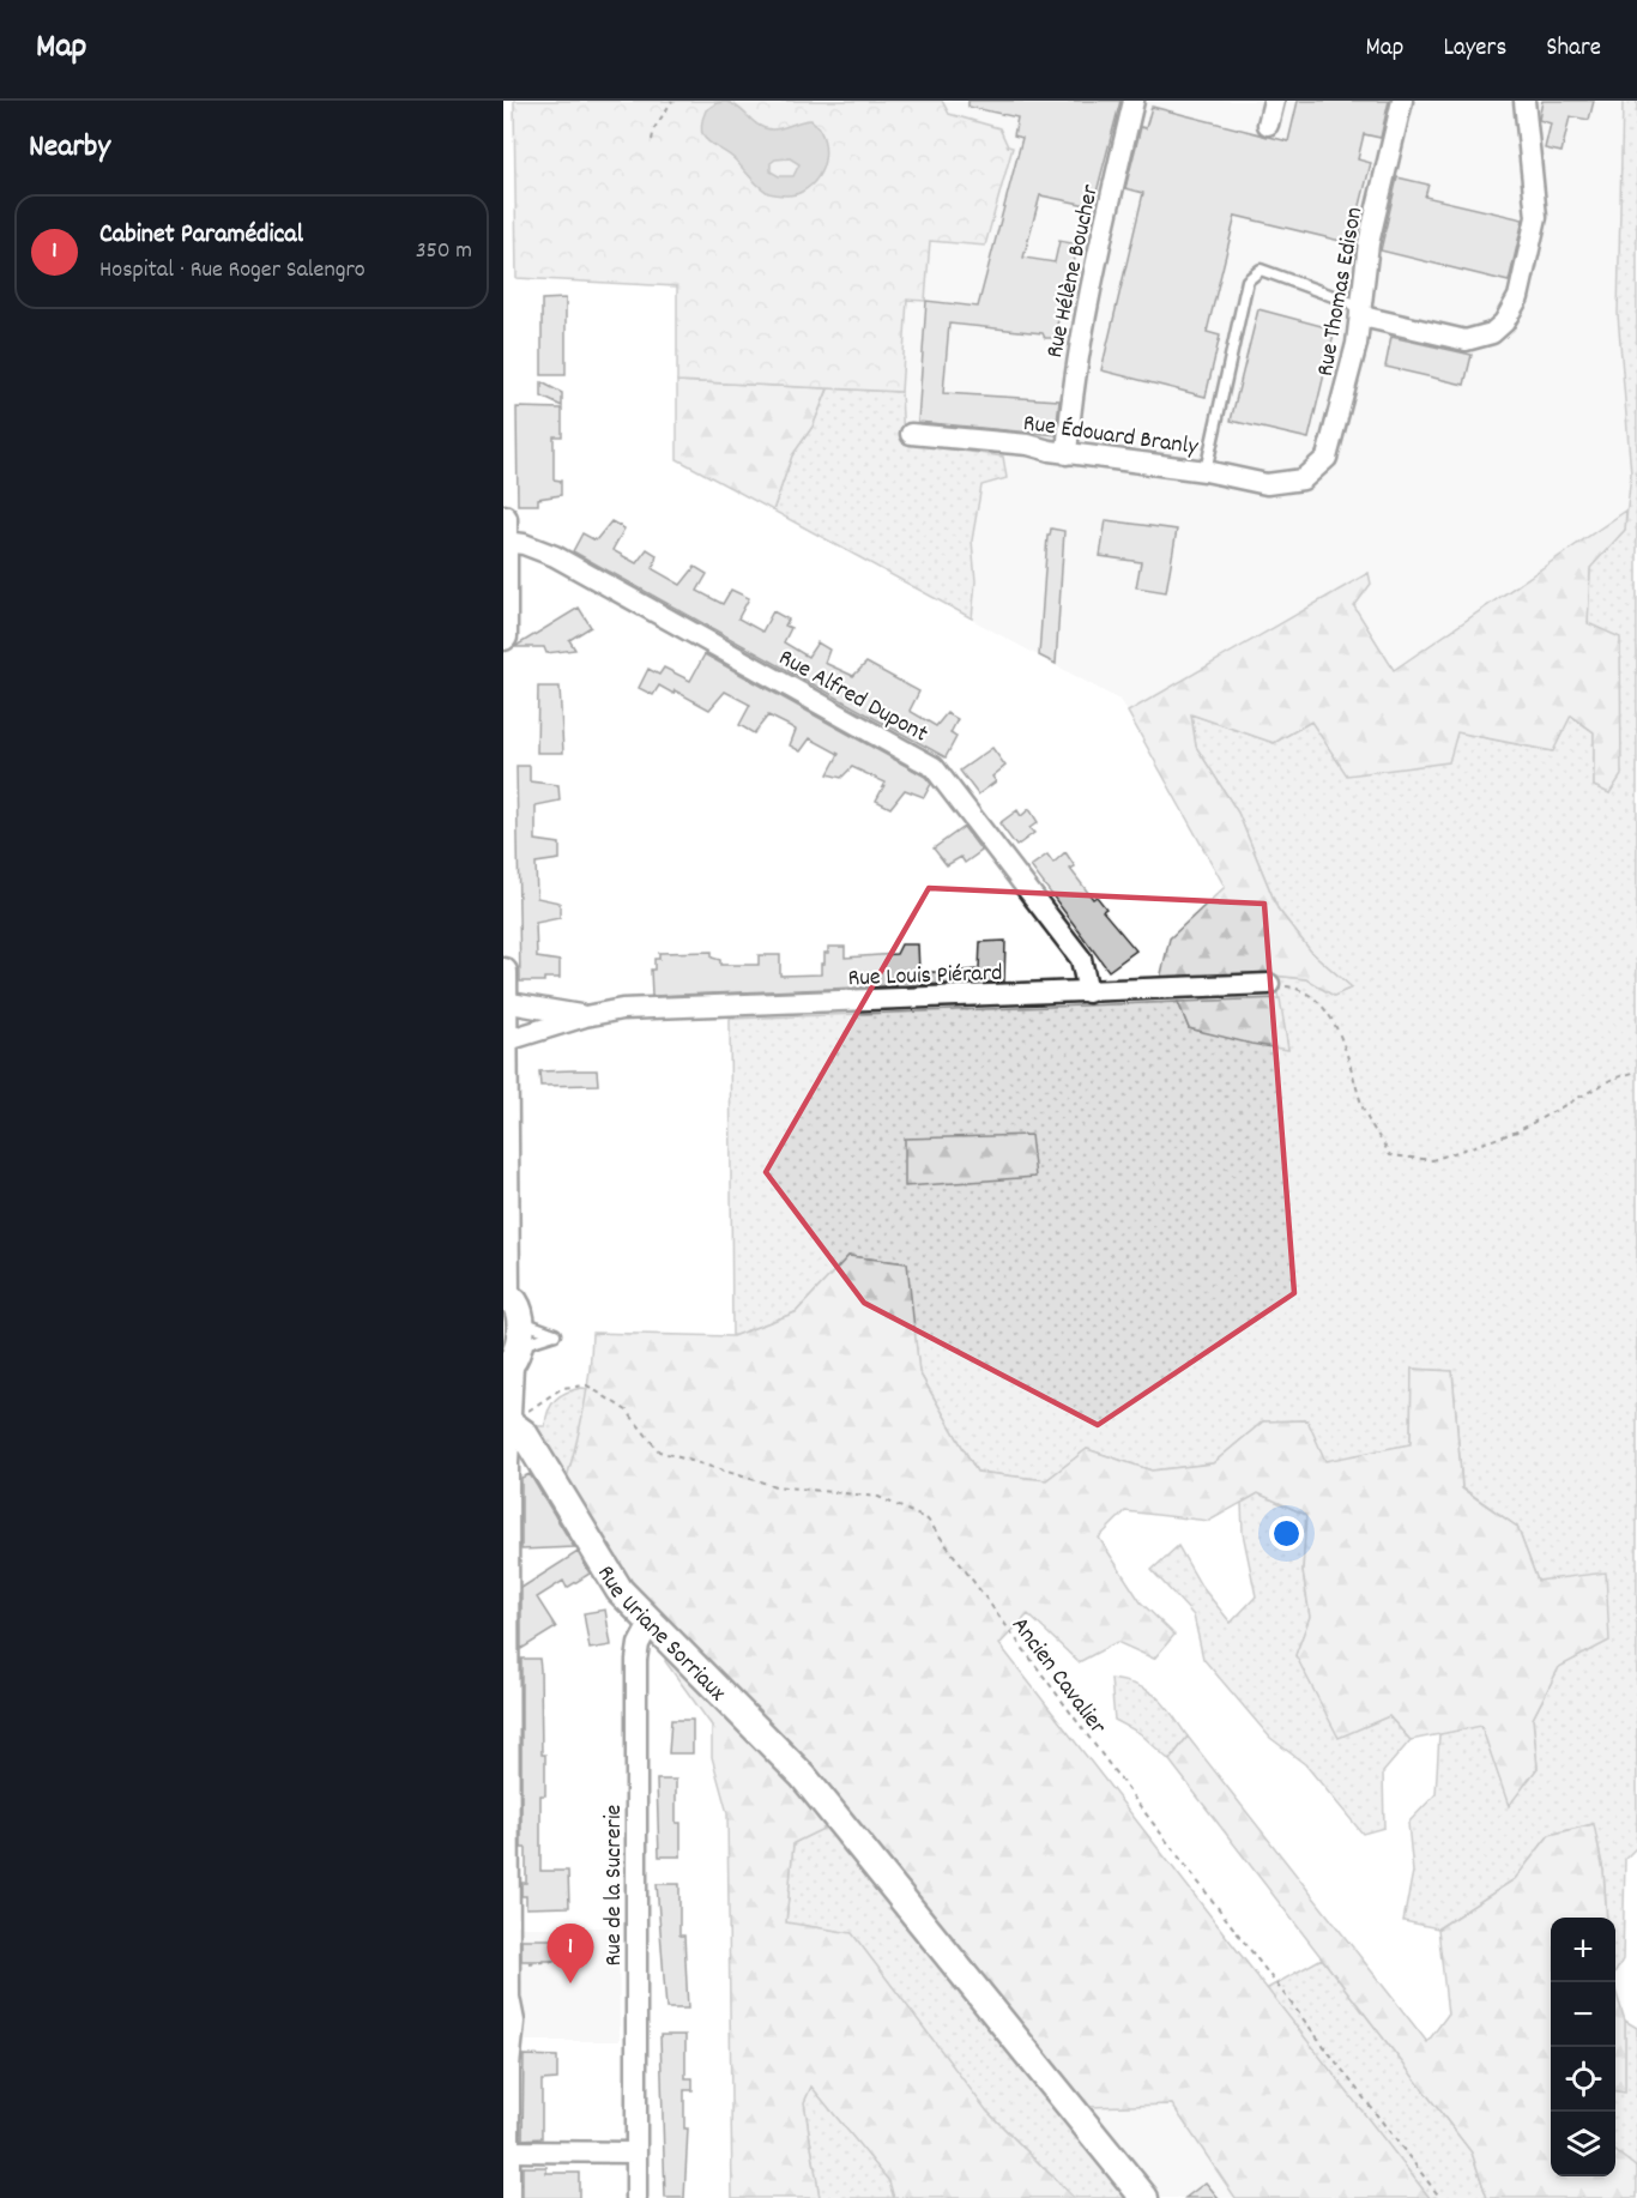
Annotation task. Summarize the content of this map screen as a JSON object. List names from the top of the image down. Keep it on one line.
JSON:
{"streets":{"main road":["Rue Uriane Sorriaux"],"street":["Rue Hélène Boucher","Rue Thomas Edison","Rue Édouard Branly","Rue Alfred Dupont","Rue Louis Piérard","Rue de la Sucrerie"],"path":["Ancien Cavalier"]},"crossings":[["Rue Hélène Boucher","Rue Édouard Branly"],["Rue Thomas Edison","Rue Édouard Branly"],["Rue Alfred Dupont","Rue Louis Piérard"],["Rue Uriane Sorriaux","Ancien Cavalier"],["Rue Uriane Sorriaux","Rue de la Sucrerie"]],"page":{"header":"Map","nav":["Map","Layers","Share"],"heading":"Nearby","list":[{"mark":"1","name":"Cabinet Paramédical","note":"Hospital · Rue Roger Salengro","value":"350 m"}],"map_buttons":["+","−"],"pins":"1"}}
